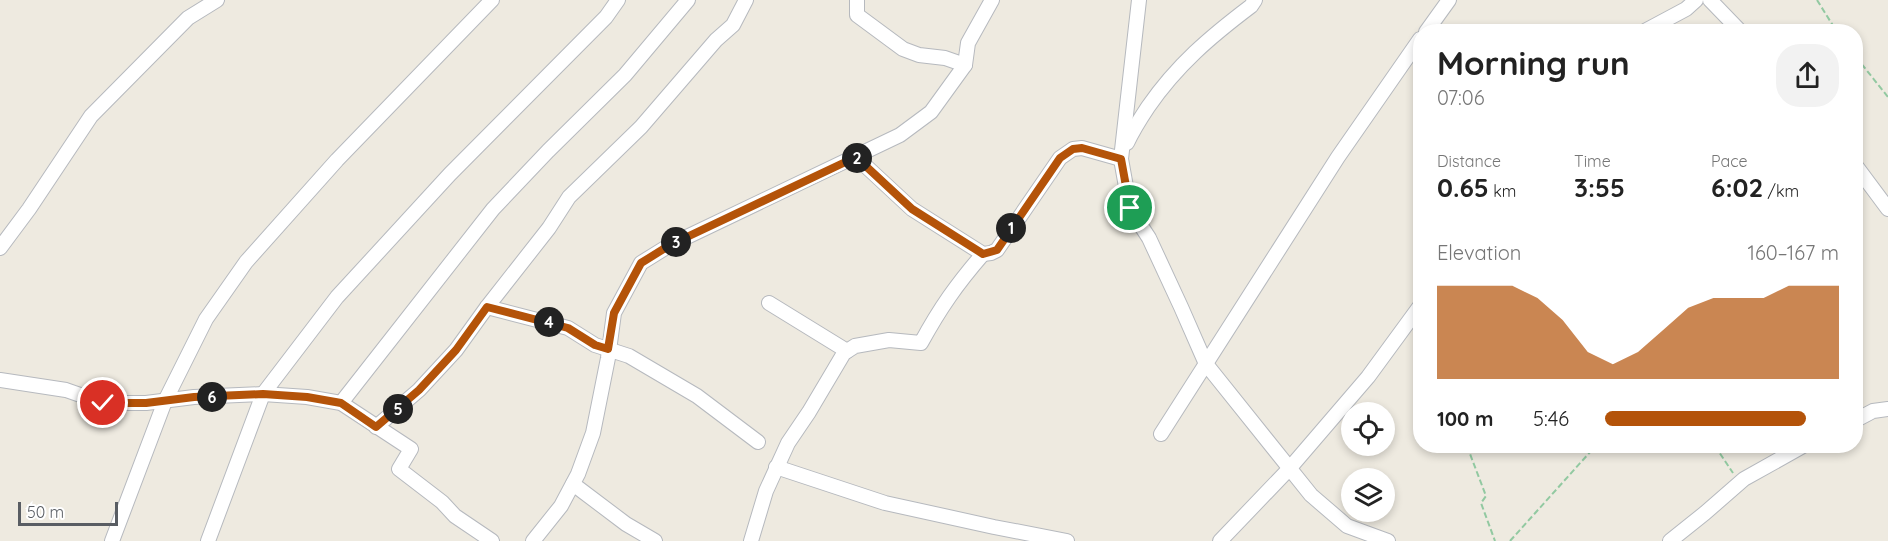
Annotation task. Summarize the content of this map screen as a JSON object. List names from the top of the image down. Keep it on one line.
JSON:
{"scale_bar":"50 m","page":{"heading":["Morning run","07:06"],"stats":[["Distance","0.65 km"],["Time","3:55"],["Pace","6:02 /km"]],"pins":["2","1","3","4","6","5"],"chart":["Elevation","160–167 m"],"list":[{"name":"100 m","note":"5:46"}],"scale":"50 m"}}
